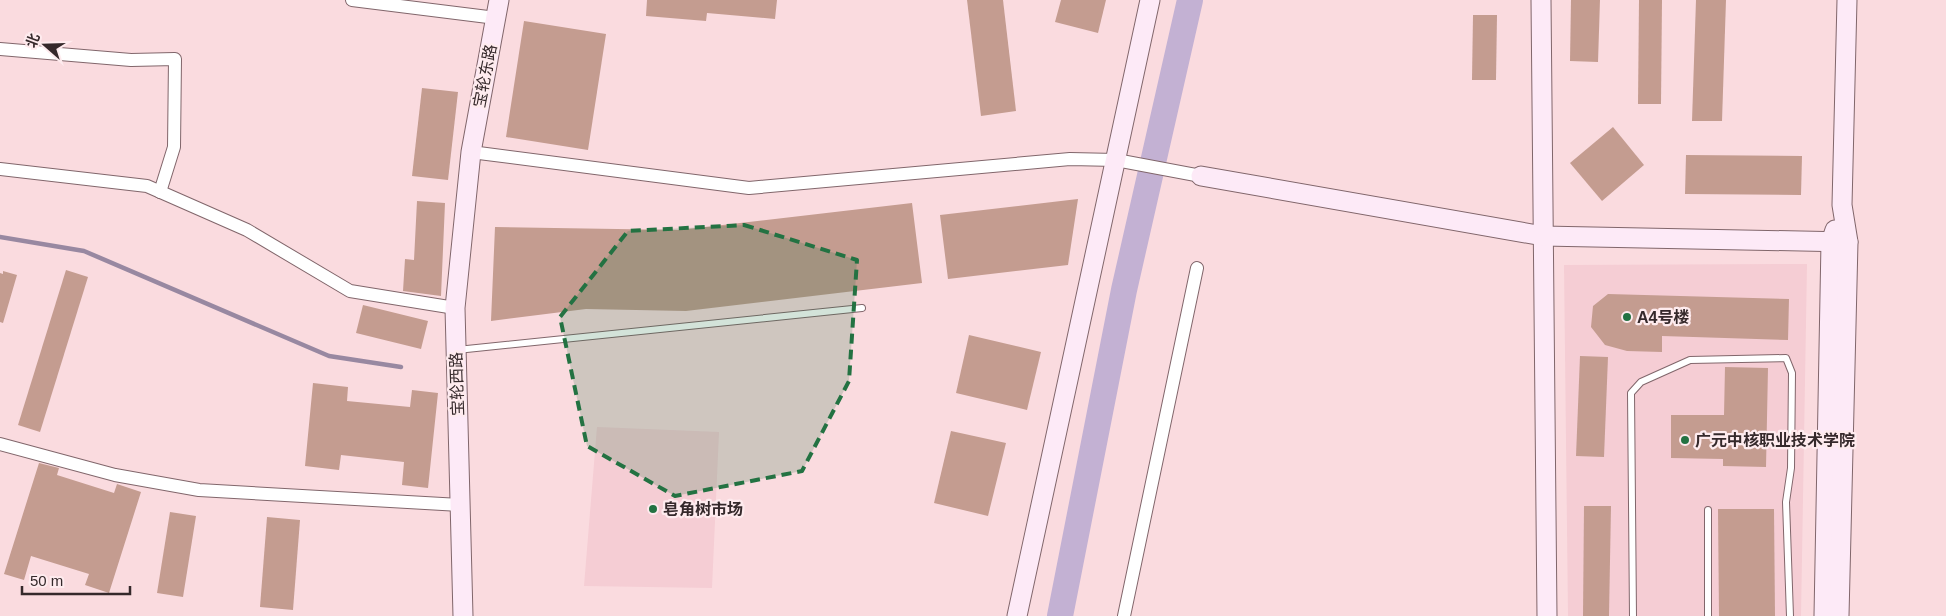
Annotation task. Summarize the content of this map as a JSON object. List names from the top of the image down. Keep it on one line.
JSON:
{"streets":{"street":["宝轮东路","宝轮西路"]},"crossings":[["宝轮东路","宝轮西路"]],"places":["A4号楼","广元中核职业技术学院","皂角树市场"],"scale_bar":"50 m","north":"left"}
